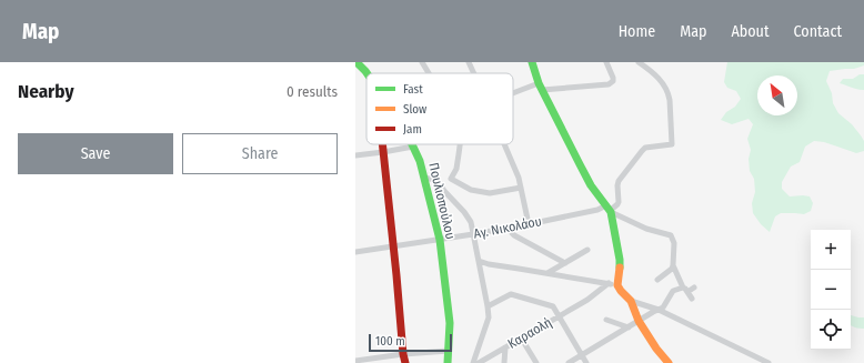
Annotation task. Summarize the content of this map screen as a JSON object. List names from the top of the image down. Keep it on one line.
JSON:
{"streets":{"street":["Πουλιοπούλου","Αγ. Νικολάου","Καραολή"]},"crossings":[["Πουλιοπούλου","Αγ. Νικολάου"]],"legend":["Fast","Slow","Jam"],"scale_bar":"100 m","north":"top left","page":{"header":"Map","nav":["Home","Map","About","Contact"],"heading":["Nearby","0 results"],"buttons":["Save","Share"],"map_buttons":["+","−"],"scale":"100 m"}}
